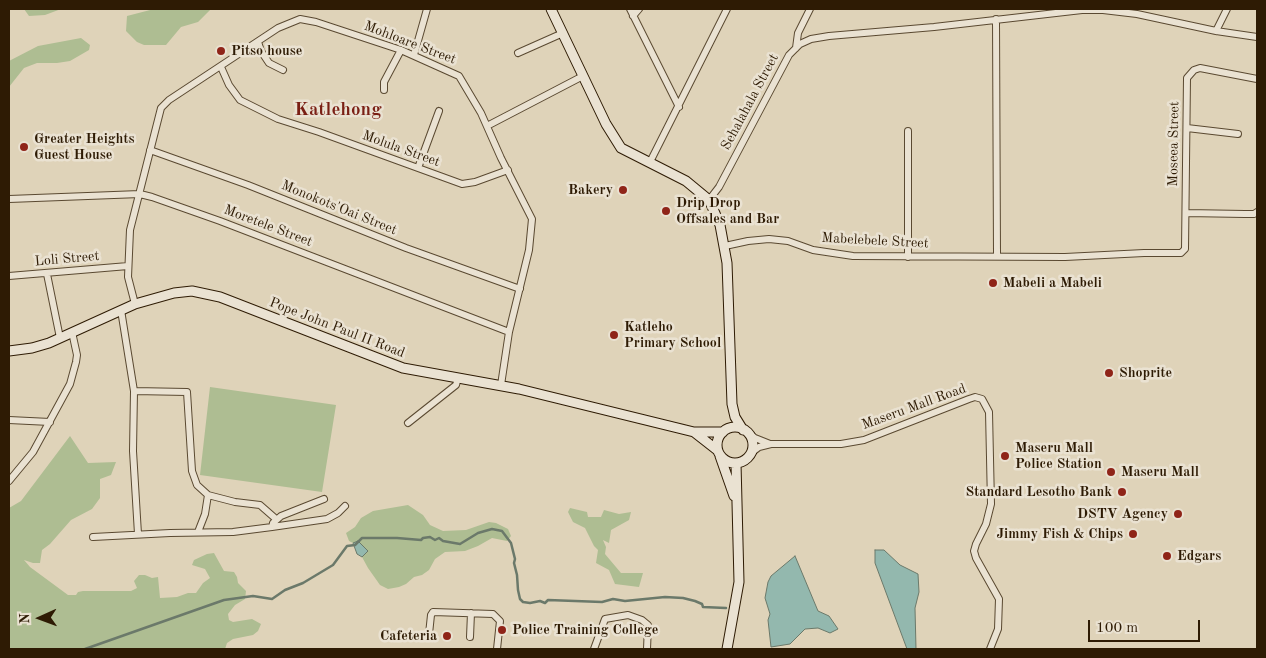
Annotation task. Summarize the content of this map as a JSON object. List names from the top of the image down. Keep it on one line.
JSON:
{"streets":{"main road":["Pope John Paul II Road"],"street":["Mohloare Street","Sehalahala Street","Moseea Street","Molula Street","Monokots'Oai Street","Moretele Street","Mabelebele Street","Loli Street","Maseru Mall Road"]},"crossings":[["Mohloare Street","Molula Street"],["Mohloare Street","Monokots'Oai Street"],["Mohloare Street","Moretele Street"],["Mohloare Street","Loli Street"],["Mohloare Street","Pope John Paul II Road"],["Moseea Street","Mabelebele Street"]],"districts":["Katlehong"],"places":["Pitso house","Greater Heights Guest House","Bakery","Drip Drop Offsales and Bar","Mabeli a Mabeli","Katleho Primary School","Shoprite","Maseru Mall Police Station","Maseru Mall","Standard Lesotho Bank","DSTV Agency","Jimmy Fish & Chips","Edgars","Police Training College","Cafeteria"],"scale_bar":"100 m","north":"left"}
